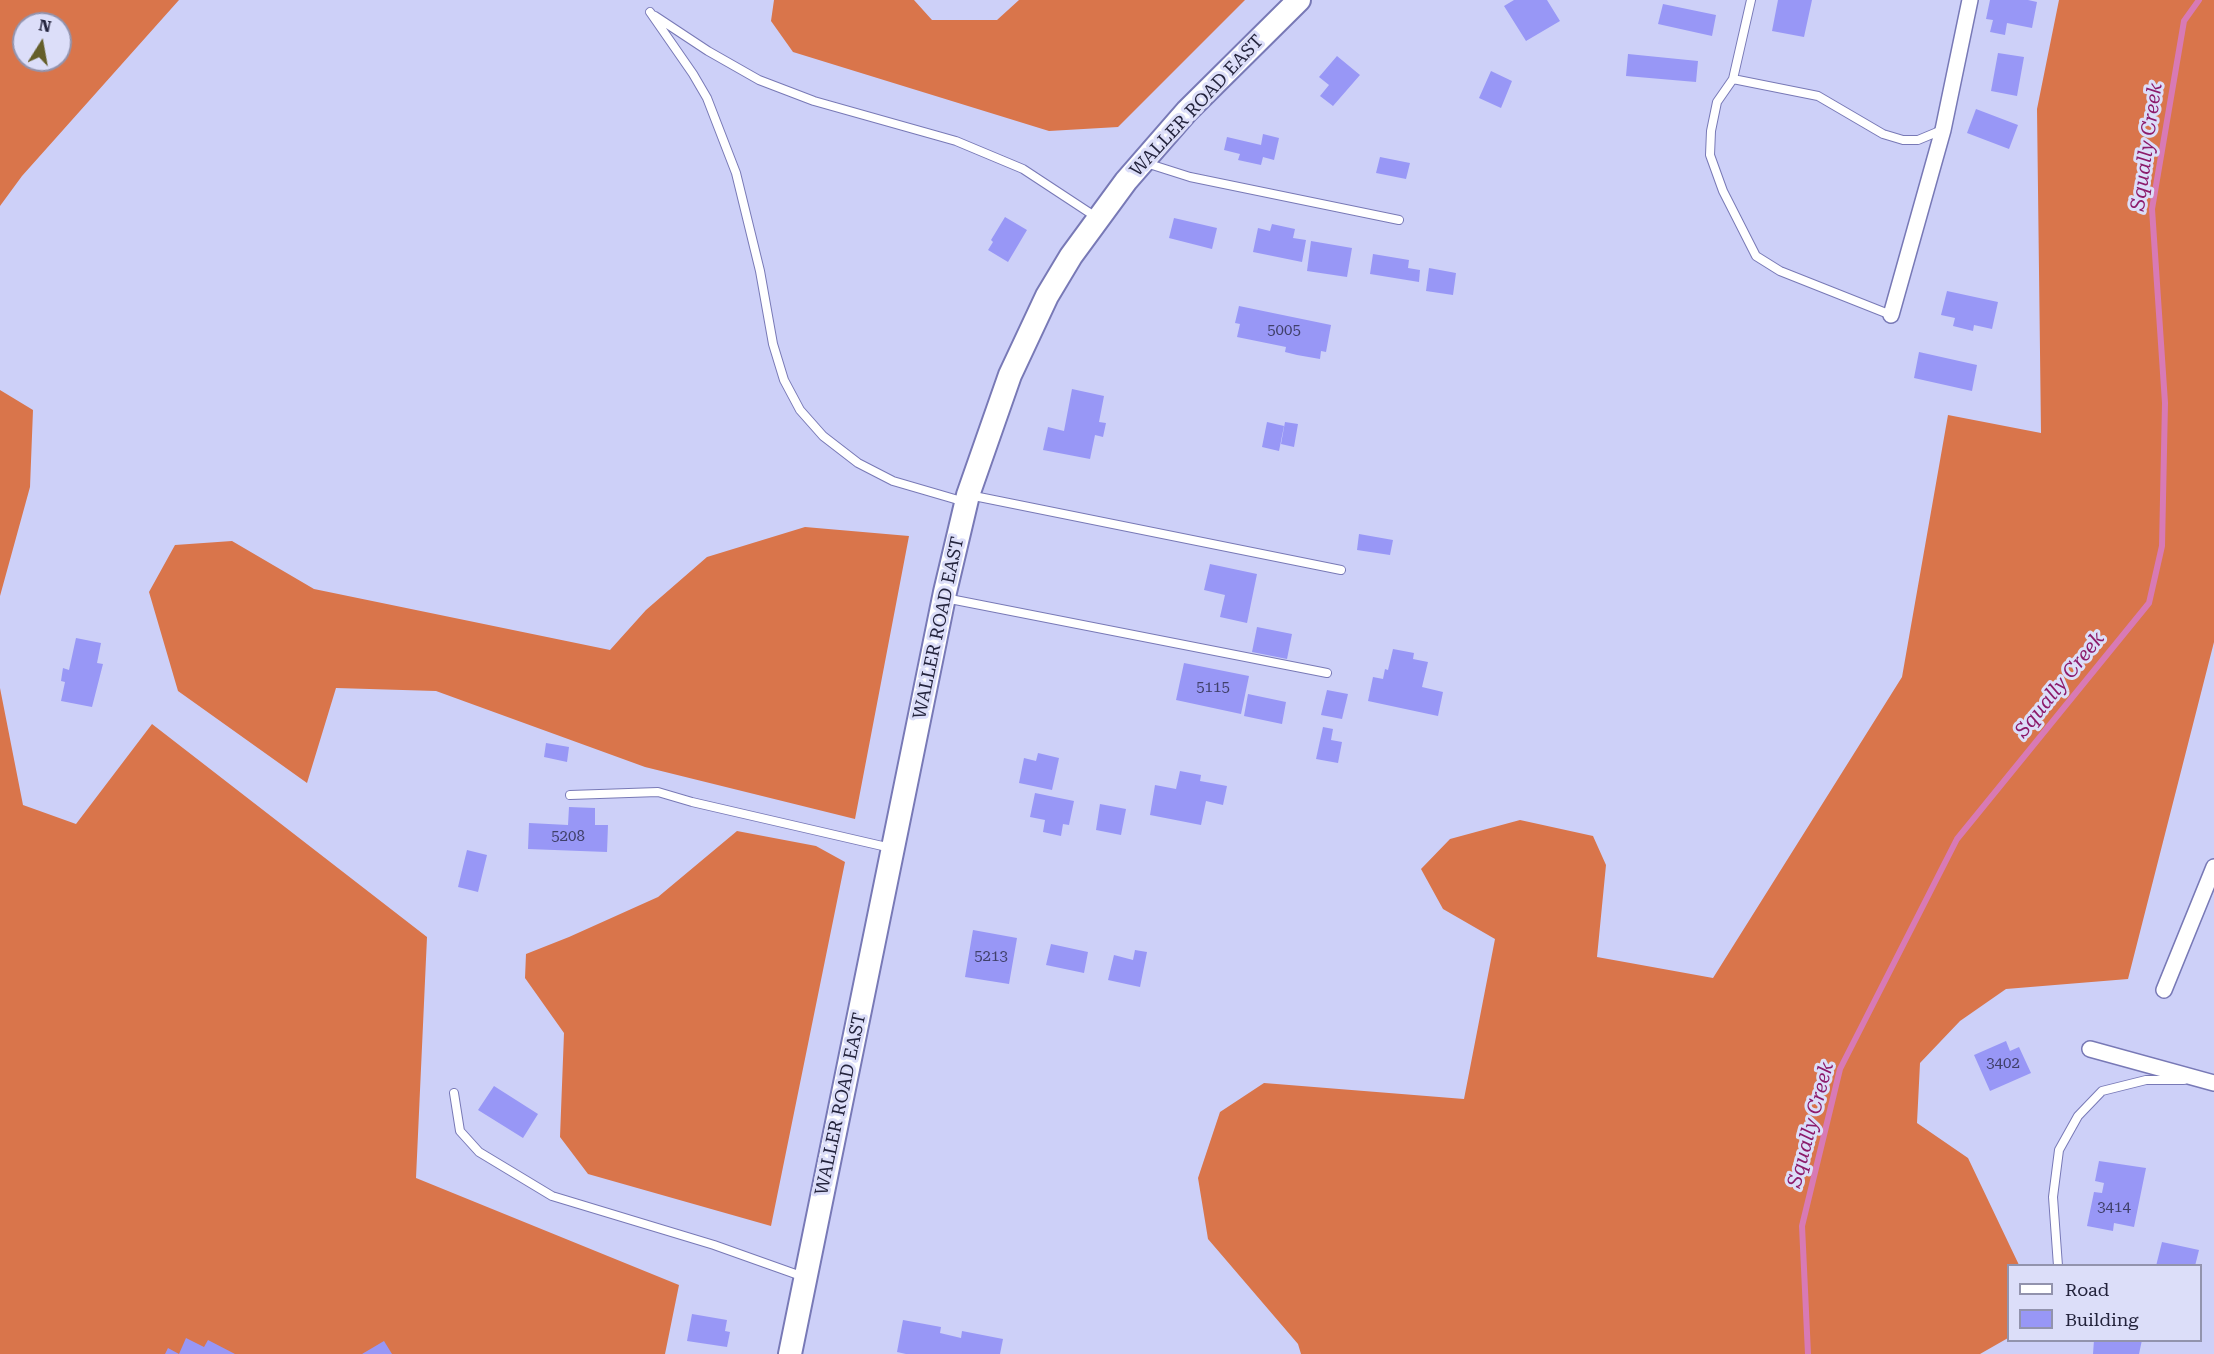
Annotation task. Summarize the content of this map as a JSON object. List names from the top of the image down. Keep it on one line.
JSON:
{"streets":{"street":["WALLER ROAD EAST"]},"water":["Squally Creek"],"house_numbers":["5005","5115","5208","5213","3402","3414"],"legend":["Road","Building"],"north":"top"}
